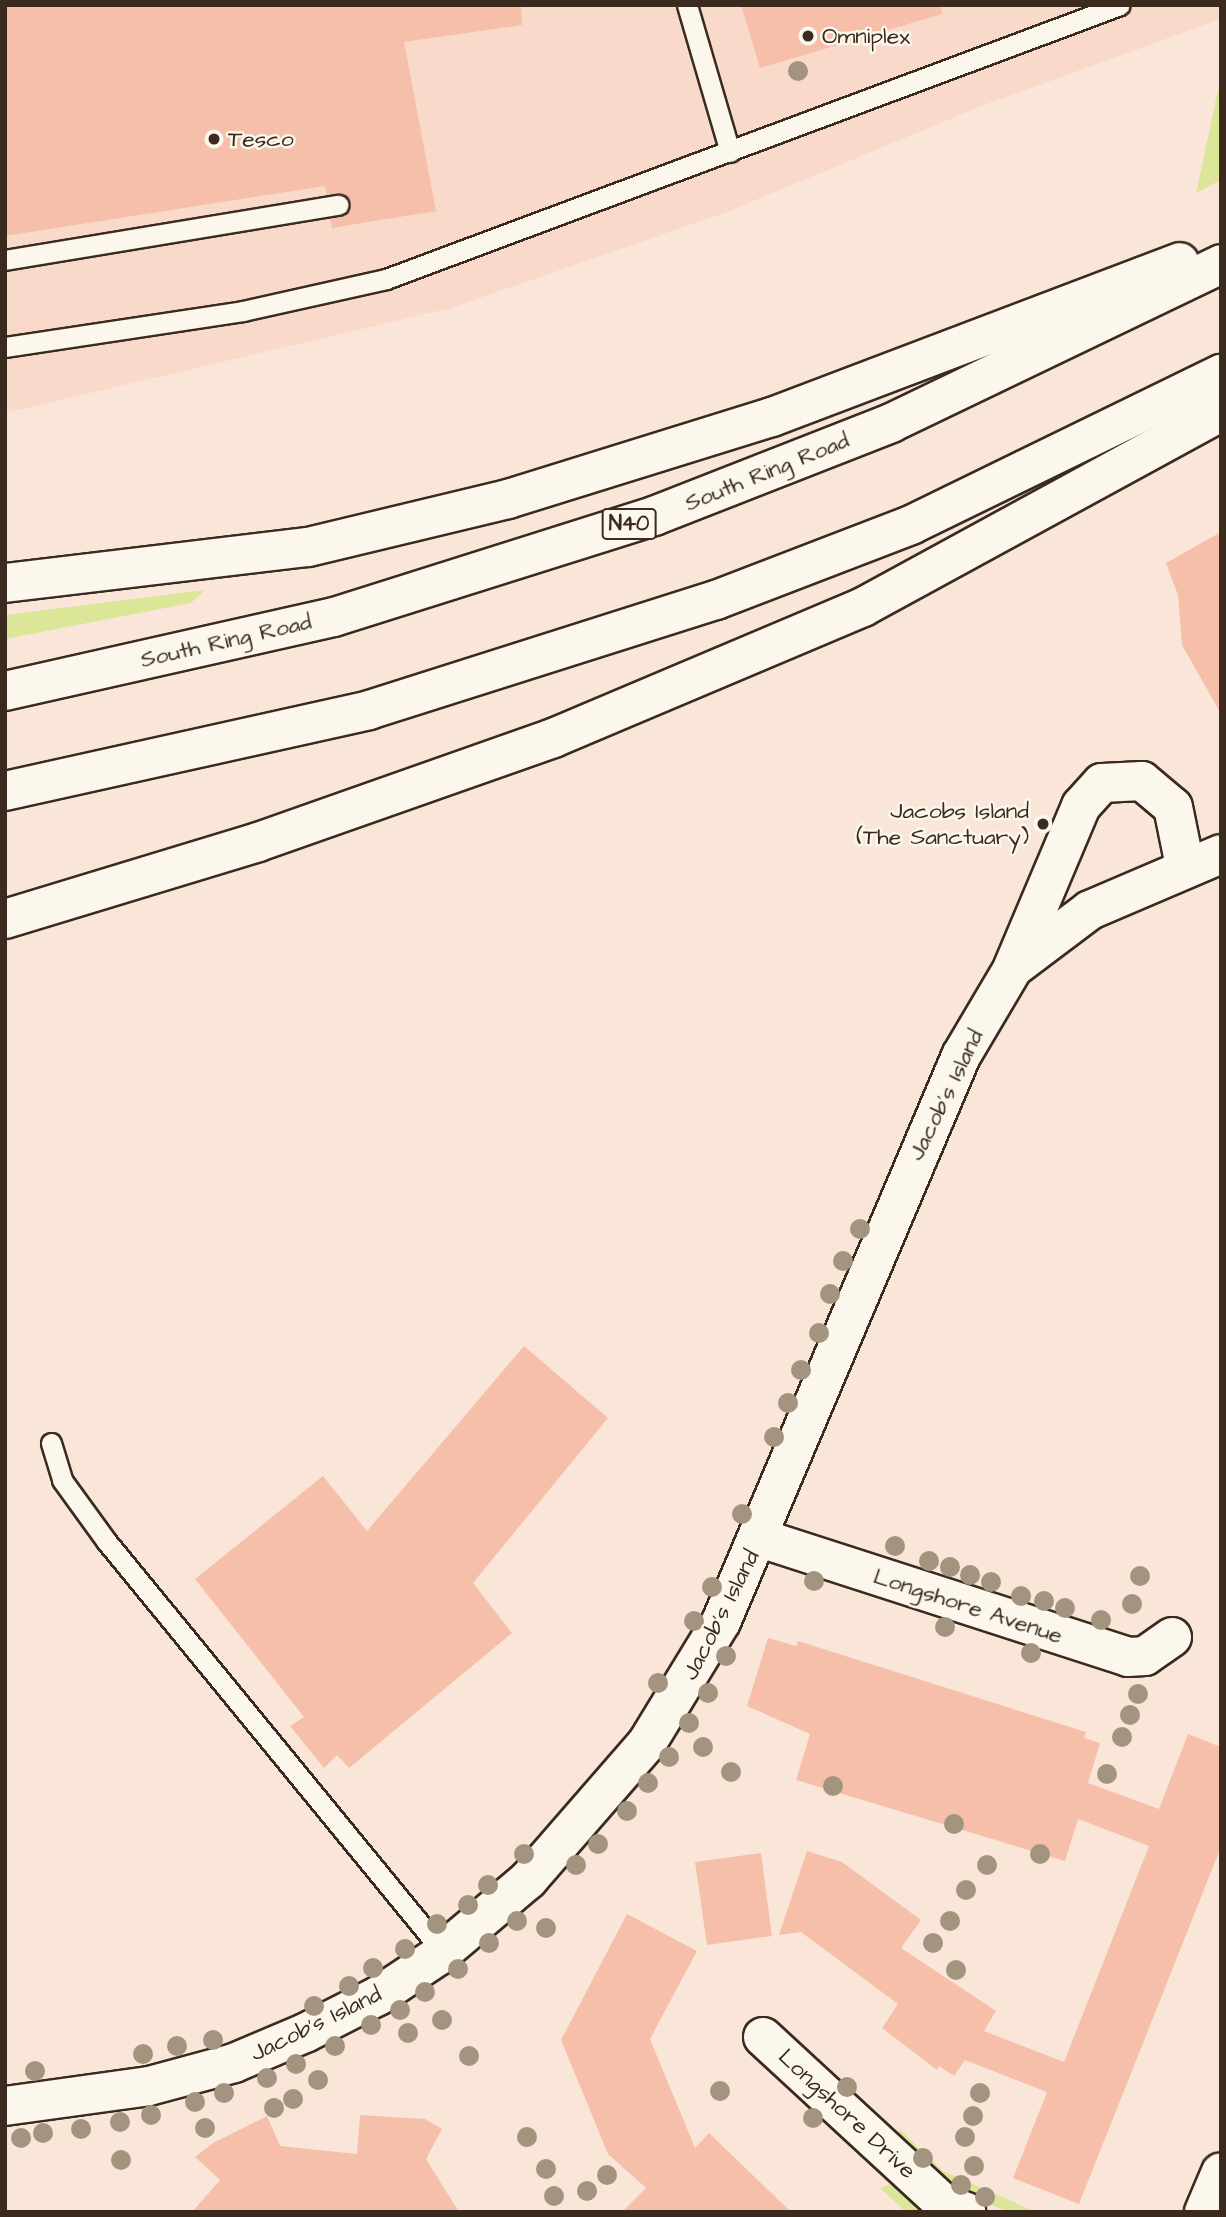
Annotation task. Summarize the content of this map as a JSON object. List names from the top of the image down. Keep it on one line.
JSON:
{"streets":{"main road":["South Ring Road","N40","Jacob's Island","Longshore Avenue","Longshore Drive"]},"crossings":[["Jacob's Island","Longshore Avenue"]],"places":["Omniplex","Tesco","Jacobs Island (The Sanctuary)"]}
